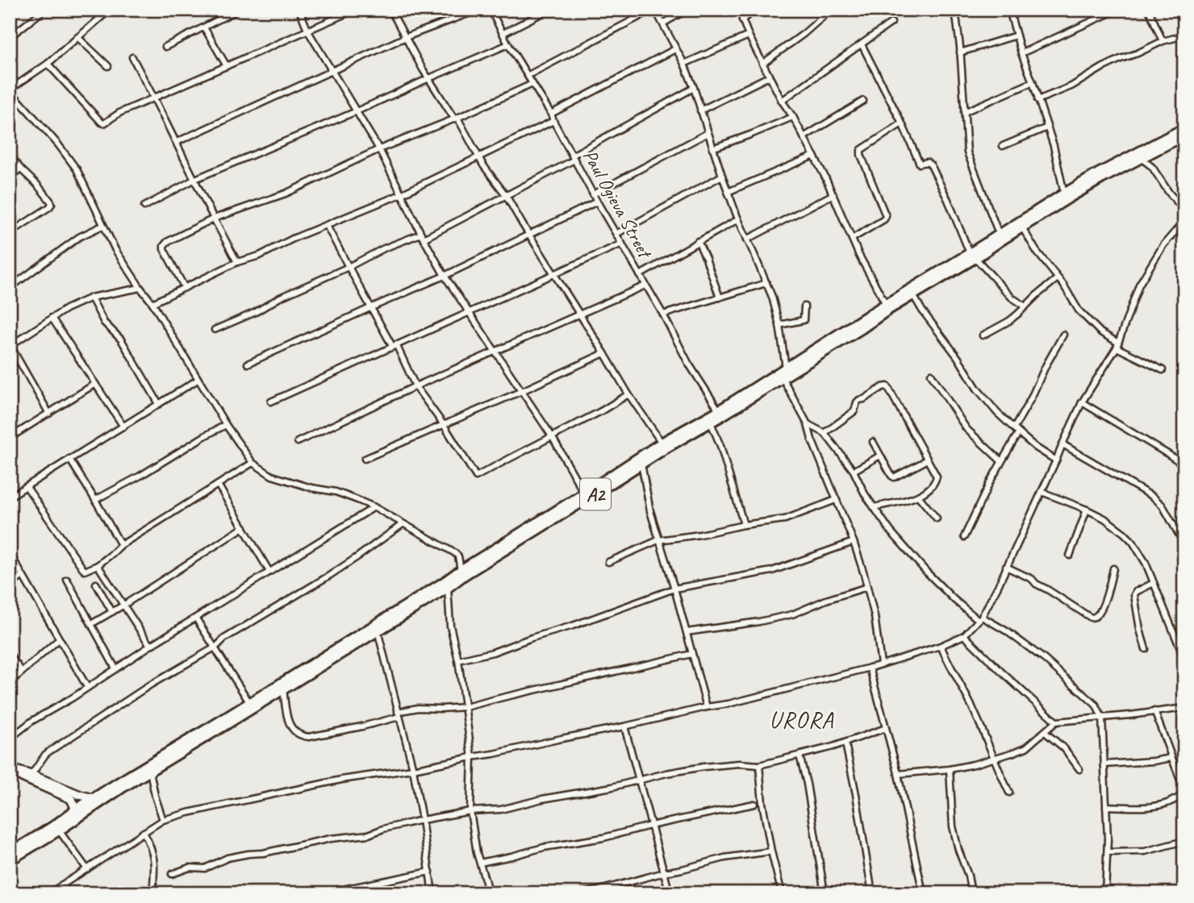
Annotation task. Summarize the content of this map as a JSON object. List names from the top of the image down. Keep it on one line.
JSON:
{"streets":{"highway":["A2"],"street":["Paul Ogieva Street"]},"crossings":[["Paul Ogieva Street","A2"]],"districts":["URORA"]}
